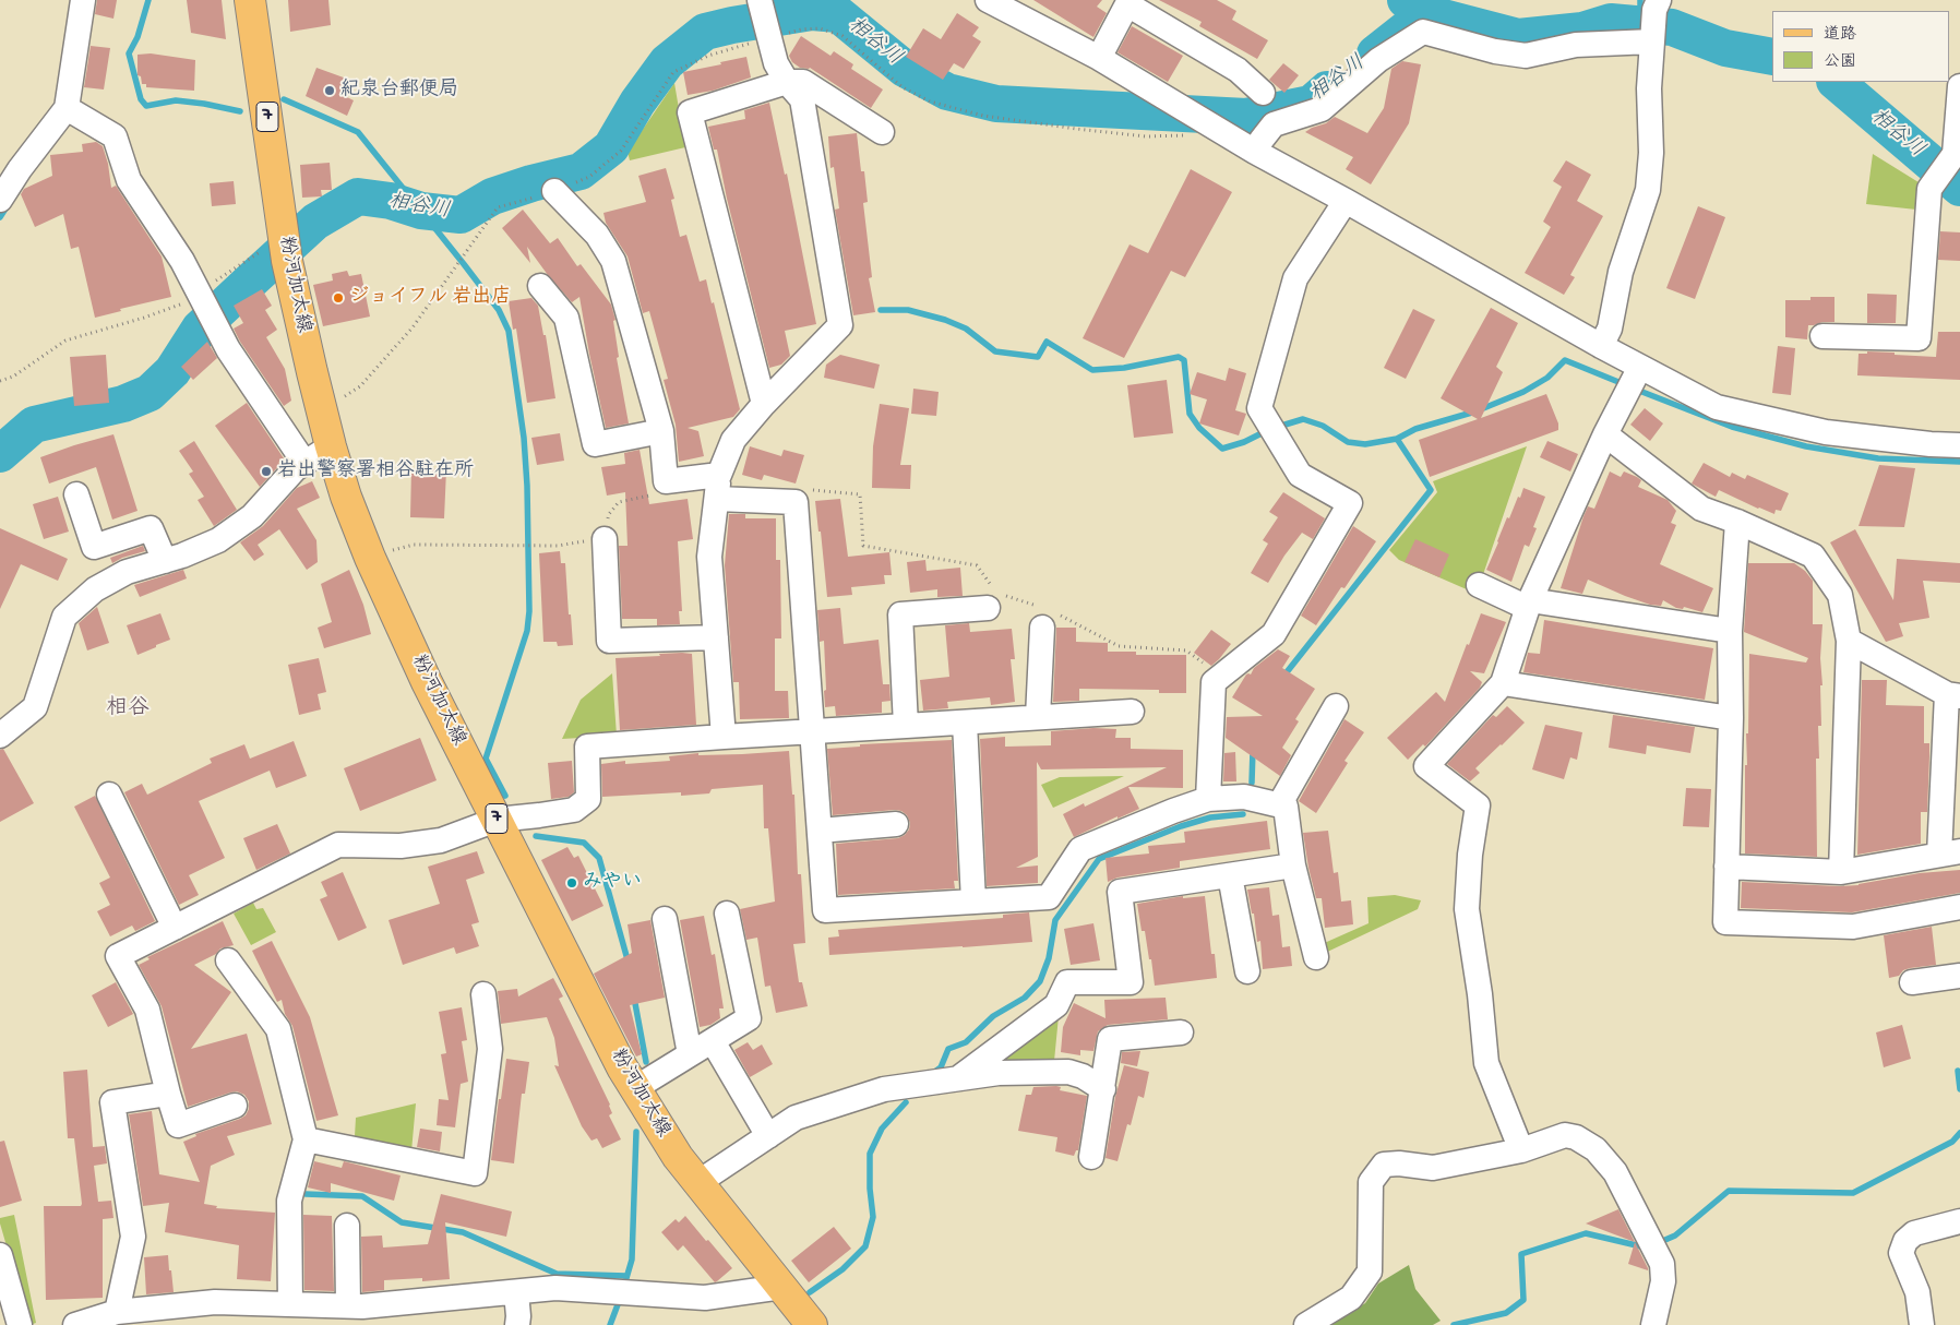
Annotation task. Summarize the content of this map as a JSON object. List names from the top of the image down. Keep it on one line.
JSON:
{"streets":{"main road":["7","粉河加太線"]},"districts":["相谷"],"water":["相谷川"],"places":["紀泉台郵便局","ジョイフル 岩出店","岩出警察署相谷駐在所","みやい"],"legend":["道路","公園"]}
